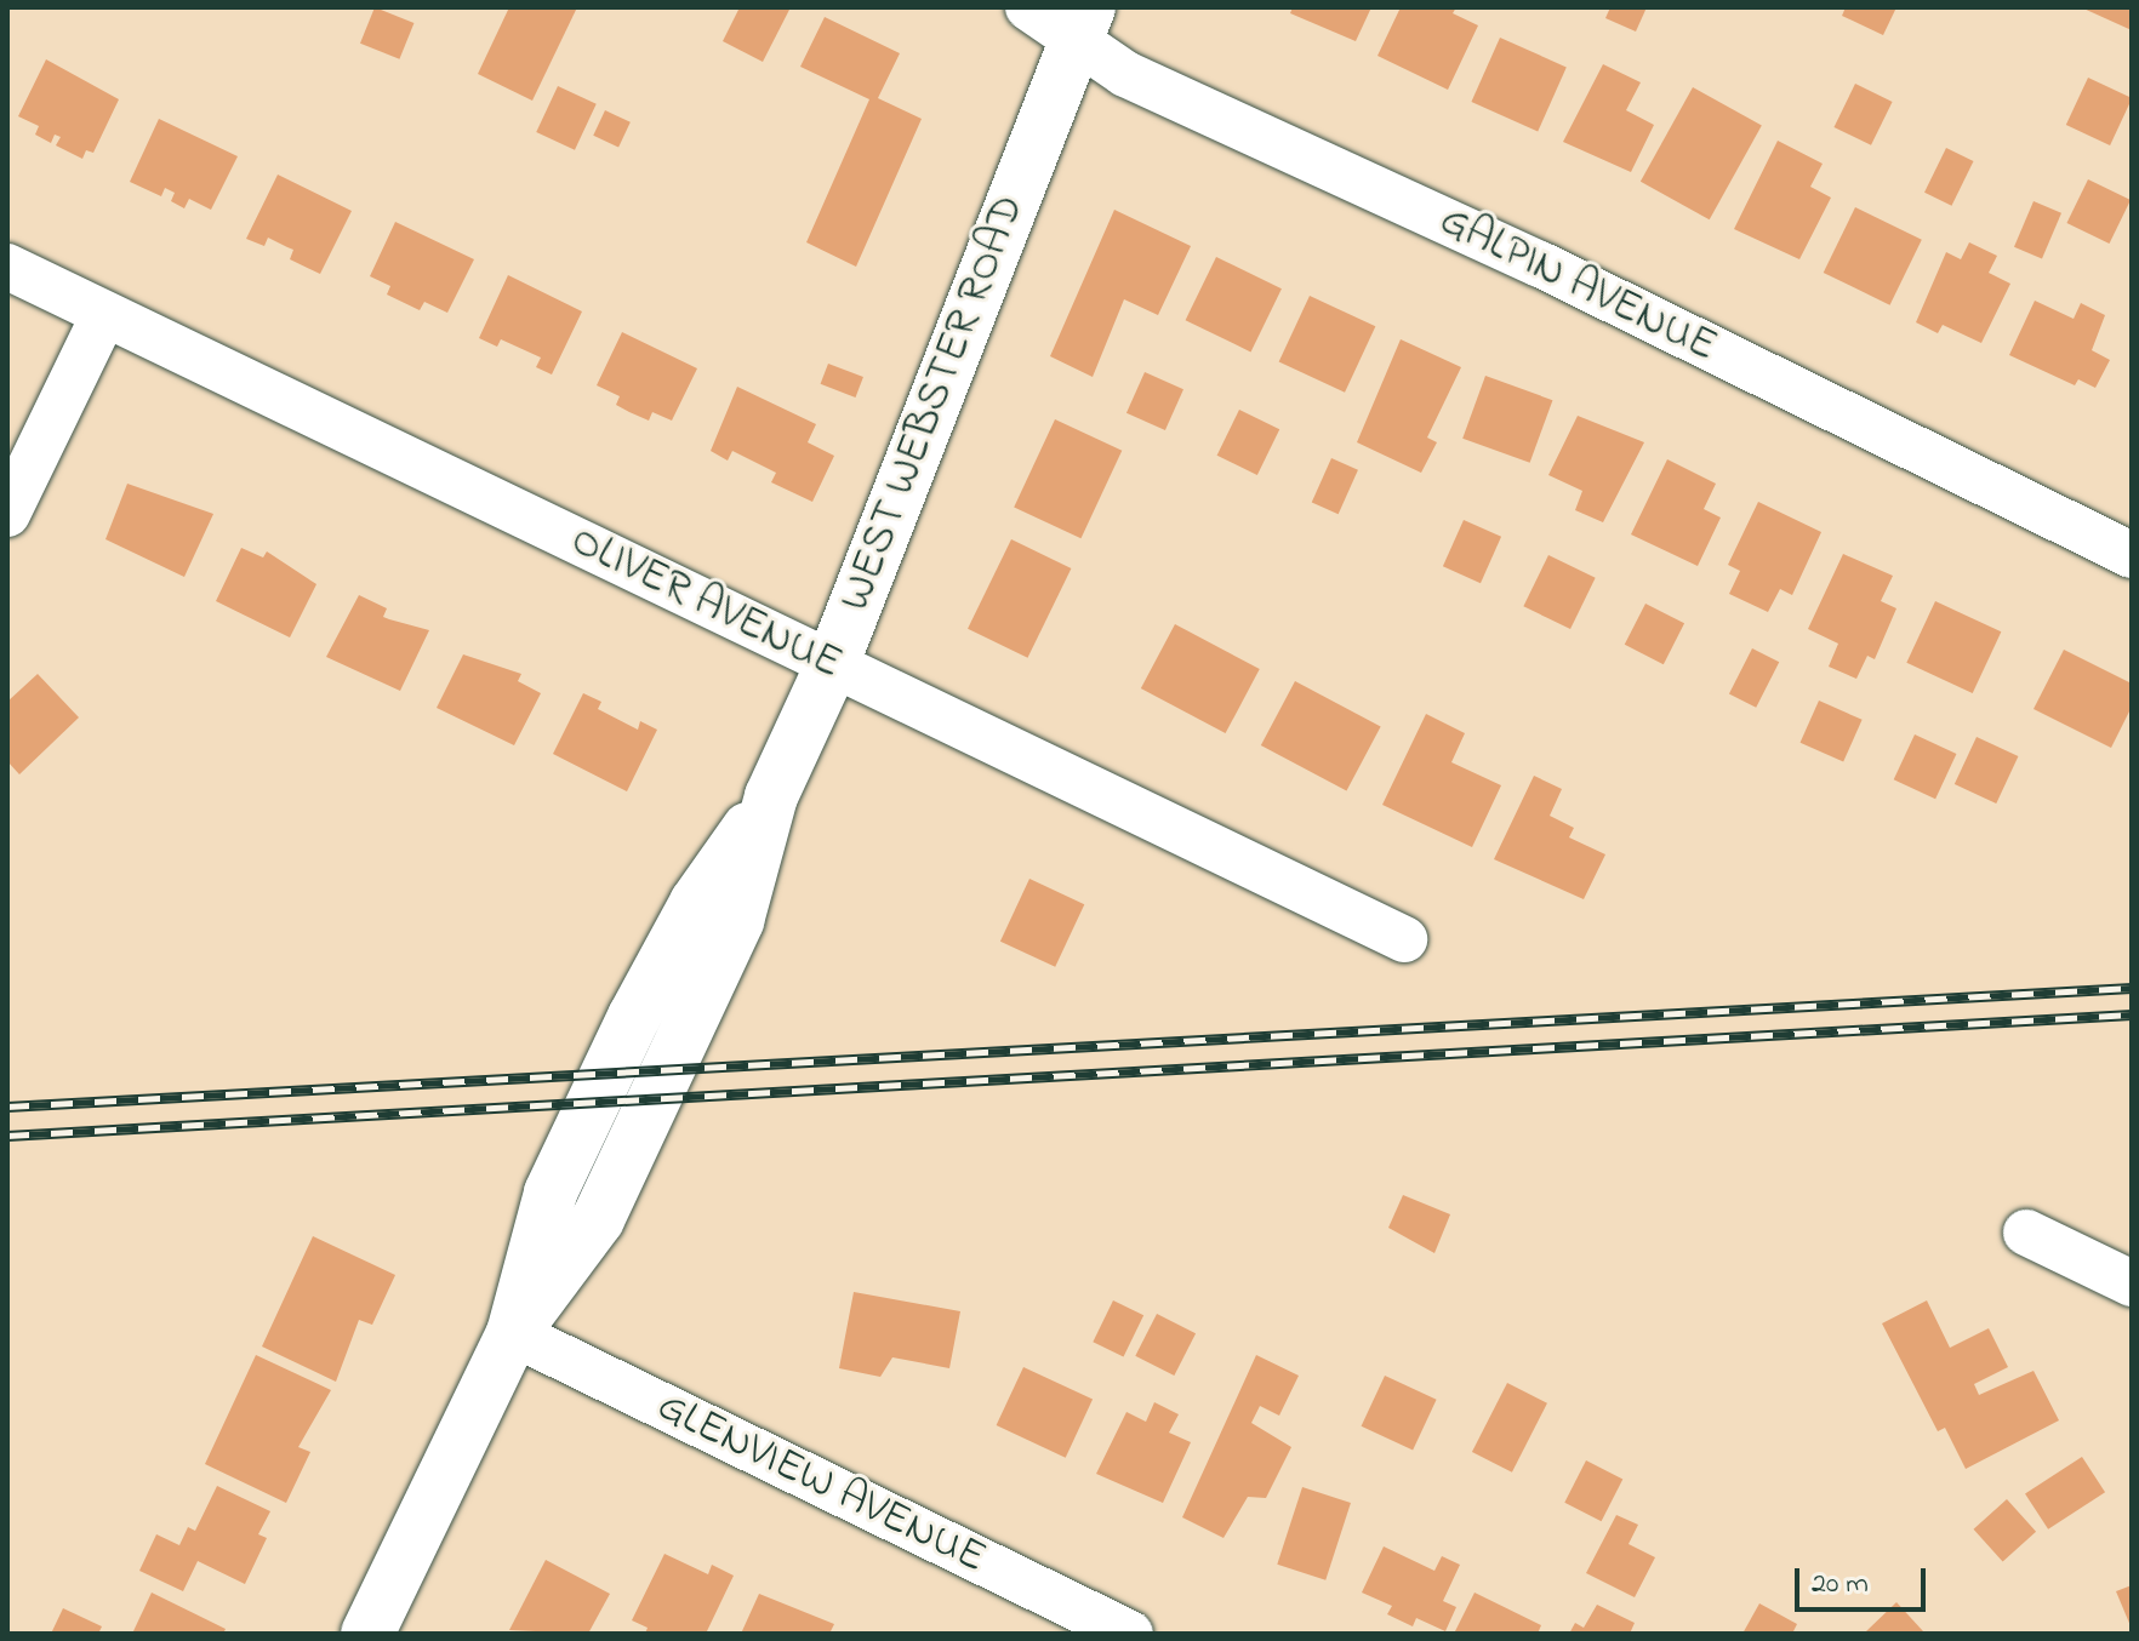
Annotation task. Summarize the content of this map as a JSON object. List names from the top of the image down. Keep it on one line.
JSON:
{"streets":{"street":["GALPIN AVENUE","WEST WEBSTER ROAD","OLIVER AVENUE","GLENVIEW AVENUE"]},"crossings":[["GALPIN AVENUE","WEST WEBSTER ROAD"],["WEST WEBSTER ROAD","OLIVER AVENUE"],["WEST WEBSTER ROAD","GLENVIEW AVENUE"]],"scale_bar":"20 m"}
